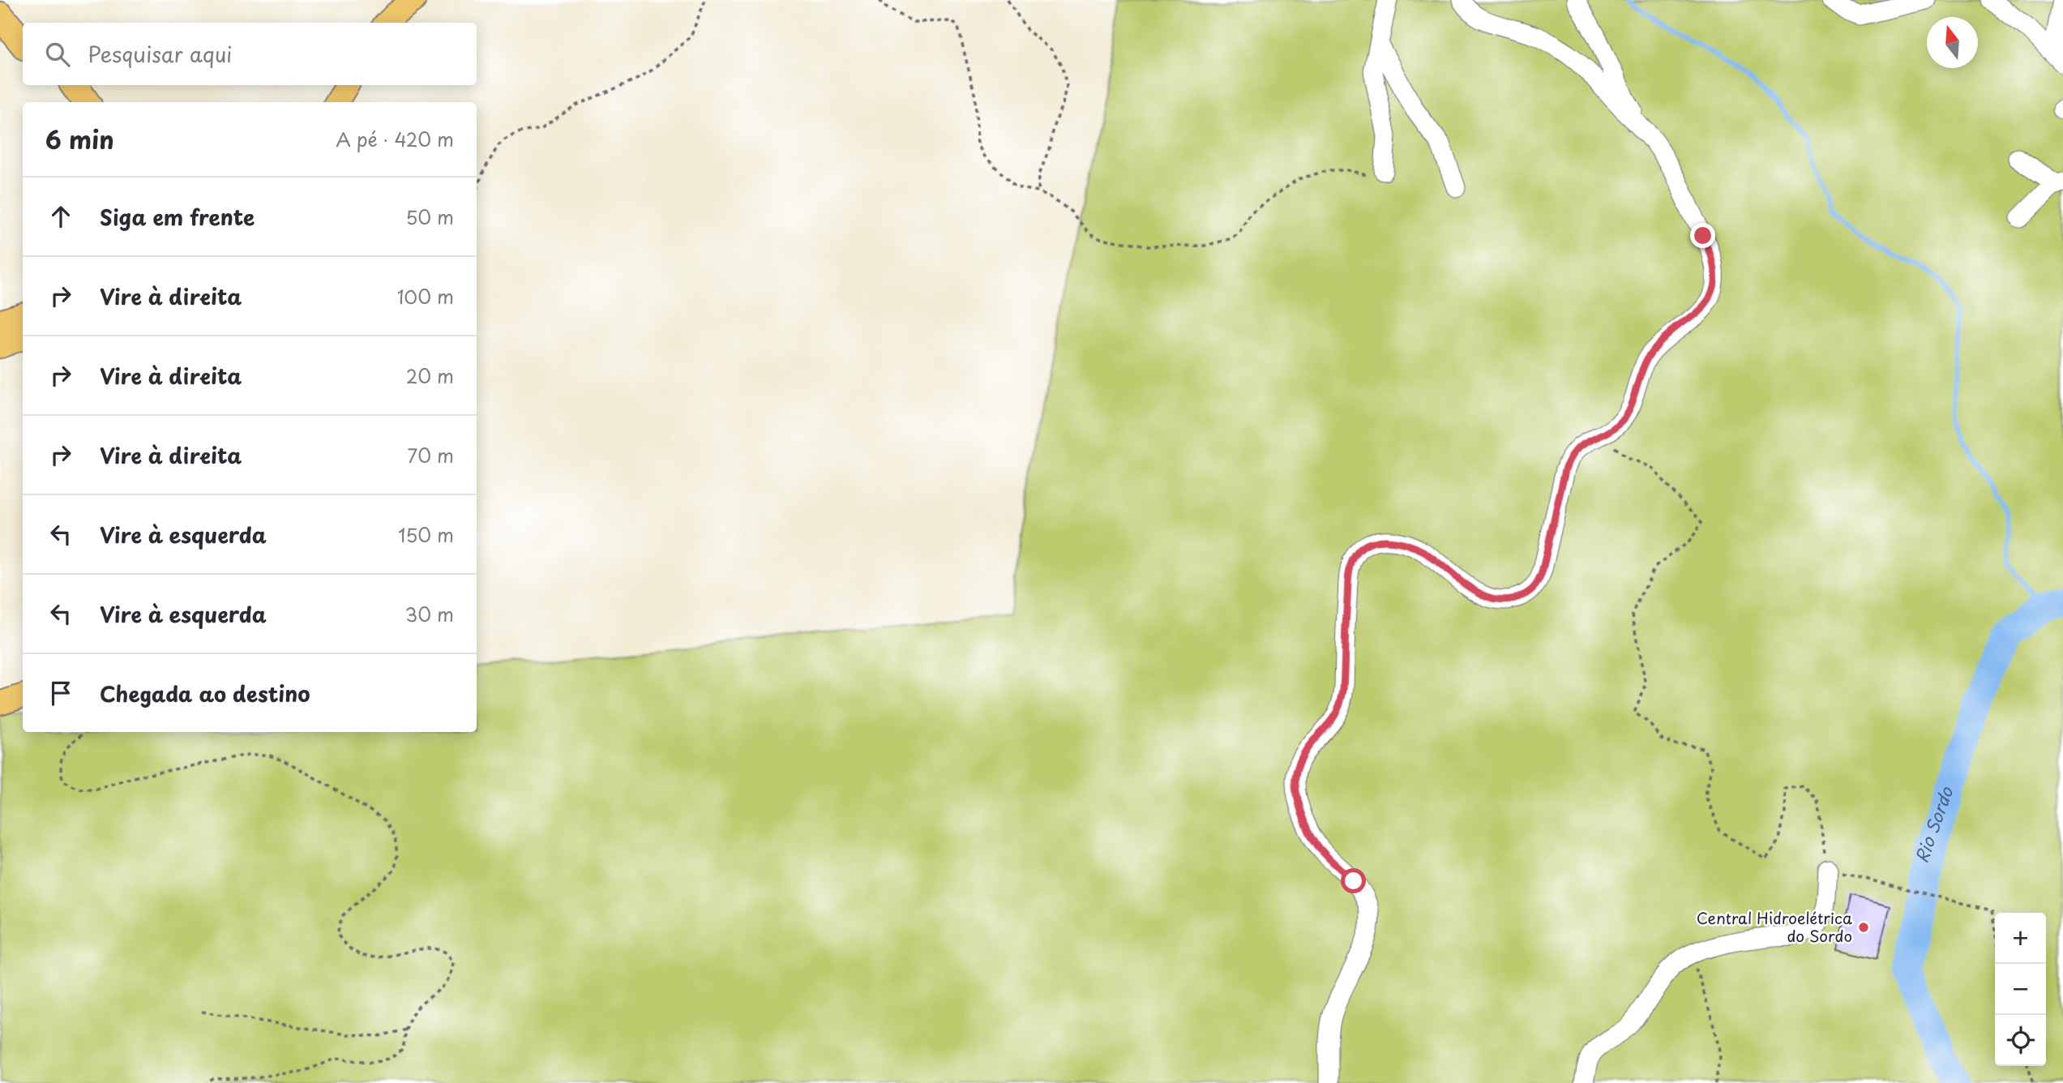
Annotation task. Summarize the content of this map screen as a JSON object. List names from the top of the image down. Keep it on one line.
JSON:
{"water":["Rio Sordo"],"places":["Central Hidroelétrica do Sordo"],"north":"top","page":{"search":"Pesquisar aqui","heading":["6 min","A pé · 420 m"],"list":[["Siga em frente","50 m"],["Vire à direita","100 m"],["Vire à direita","20 m"],["Vire à direita","70 m"],["Vire à esquerda","150 m"],["Vire à esquerda","30 m"],"Chegada ao destino"],"map_buttons":["+","−"]}}
